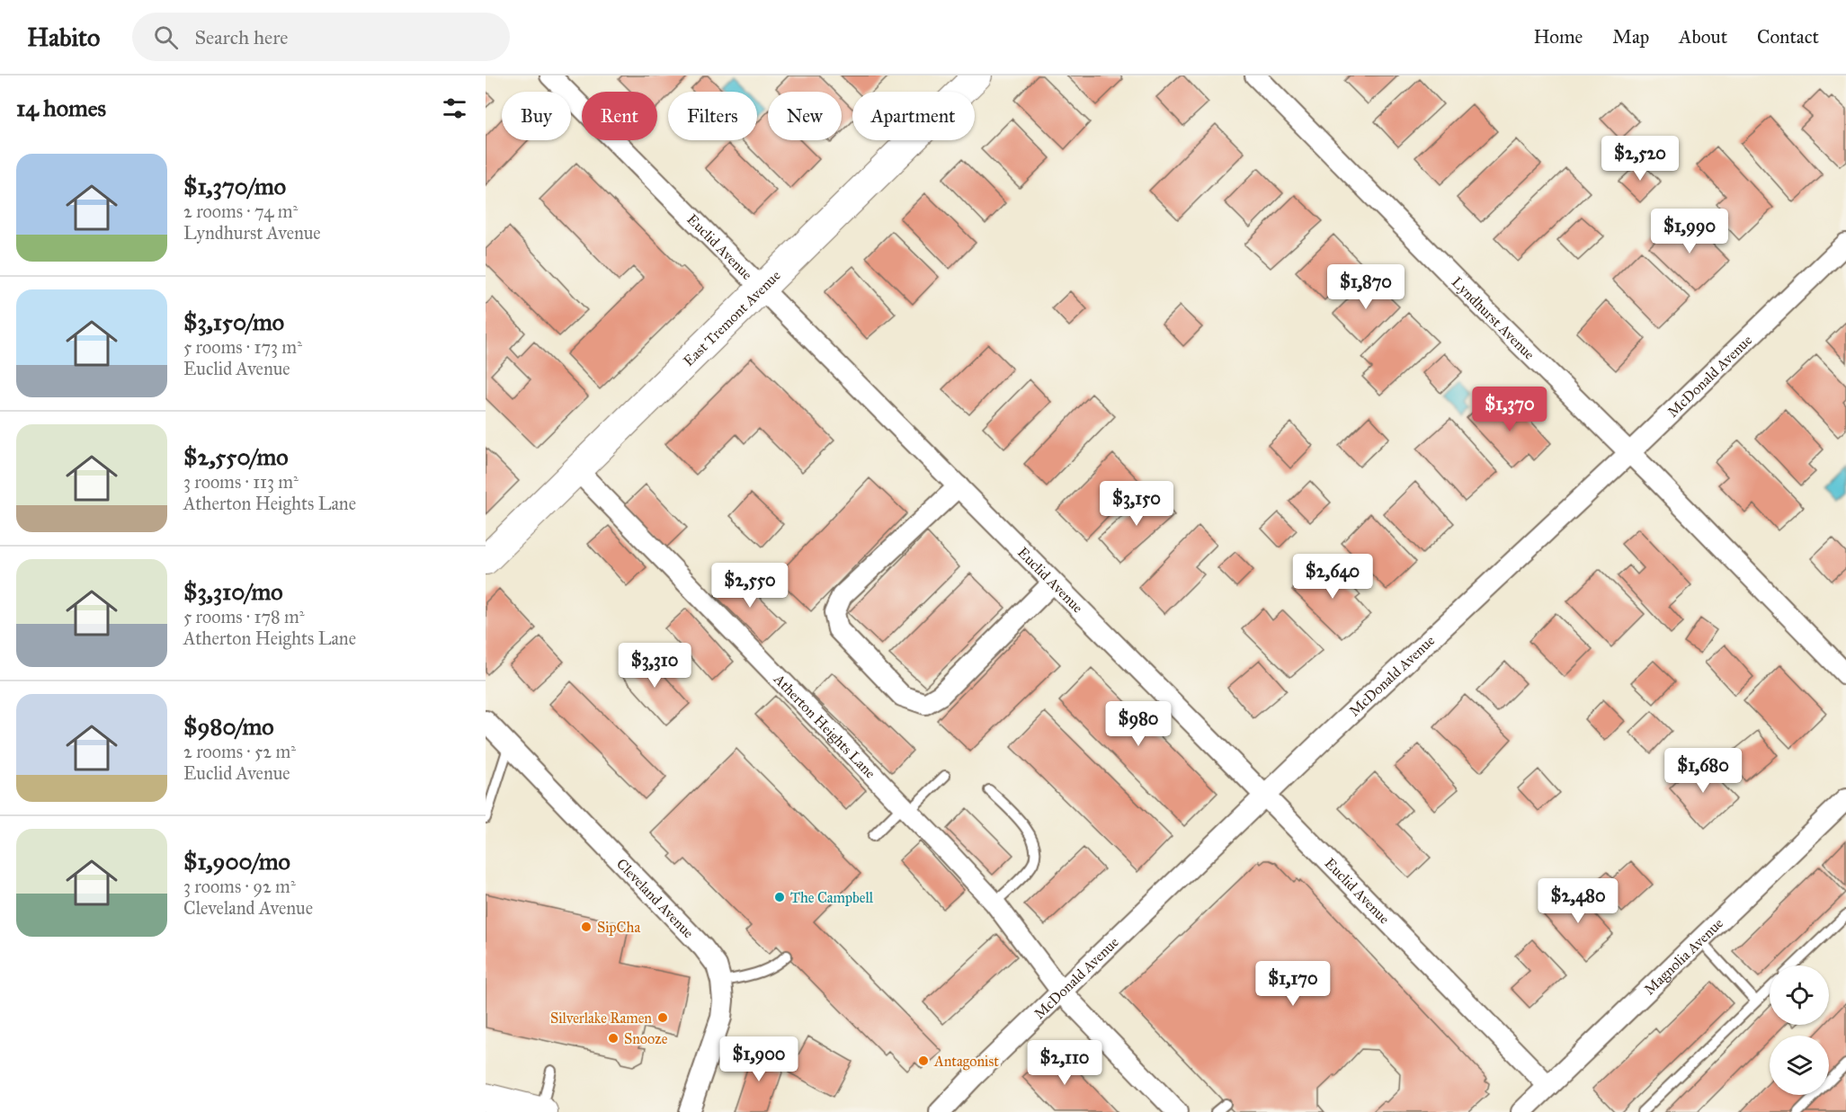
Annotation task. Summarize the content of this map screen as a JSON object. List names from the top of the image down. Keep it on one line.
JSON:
{"streets":{"street":["Euclid Avenue","Lyndhurst Avenue","East Tremont Avenue","McDonald Avenue","Atherton Heights Lane","Cleveland Avenue","Magnolia Avenue"]},"crossings":[["Euclid Avenue","East Tremont Avenue"],["Euclid Avenue","McDonald Avenue"],["Euclid Avenue","Magnolia Avenue"],["Lyndhurst Avenue","McDonald Avenue"],["East Tremont Avenue","Atherton Heights Lane"],["McDonald Avenue","Atherton Heights Lane"]],"places":["The Campbell","SipCha","Silverlake Ramen","Snooze","Antagonist"],"page":{"header":"Habito","search":"Search here","nav":["Home","Map","About","Contact"],"heading":"14 homes","chip":["Buy","Rent","Filters","New","Apartment"],"price":["$2,520","$1,990","$1,870","$1,370","$3,150","$2,640","$2,550","$3,310","$980","$1,680","$2,480","$1,170","$1,900","$2,110"],"list":[{"name":"$1,370/mo","note":"2 rooms · 74 m² · Lyndhurst Avenue"},{"name":"$3,150/mo","note":"5 rooms · 173 m² · Euclid Avenue"},{"name":"$2,550/mo","note":"3 rooms · 113 m² · Atherton Heights Lane"},{"name":"$3,310/mo","note":"5 rooms · 178 m² · Atherton Heights Lane"},{"name":"$980/mo","note":"2 rooms · 52 m² · Euclid Avenue"},{"name":"$1,900/mo","note":"3 rooms · 92 m² · Cleveland Avenue"}]}}
